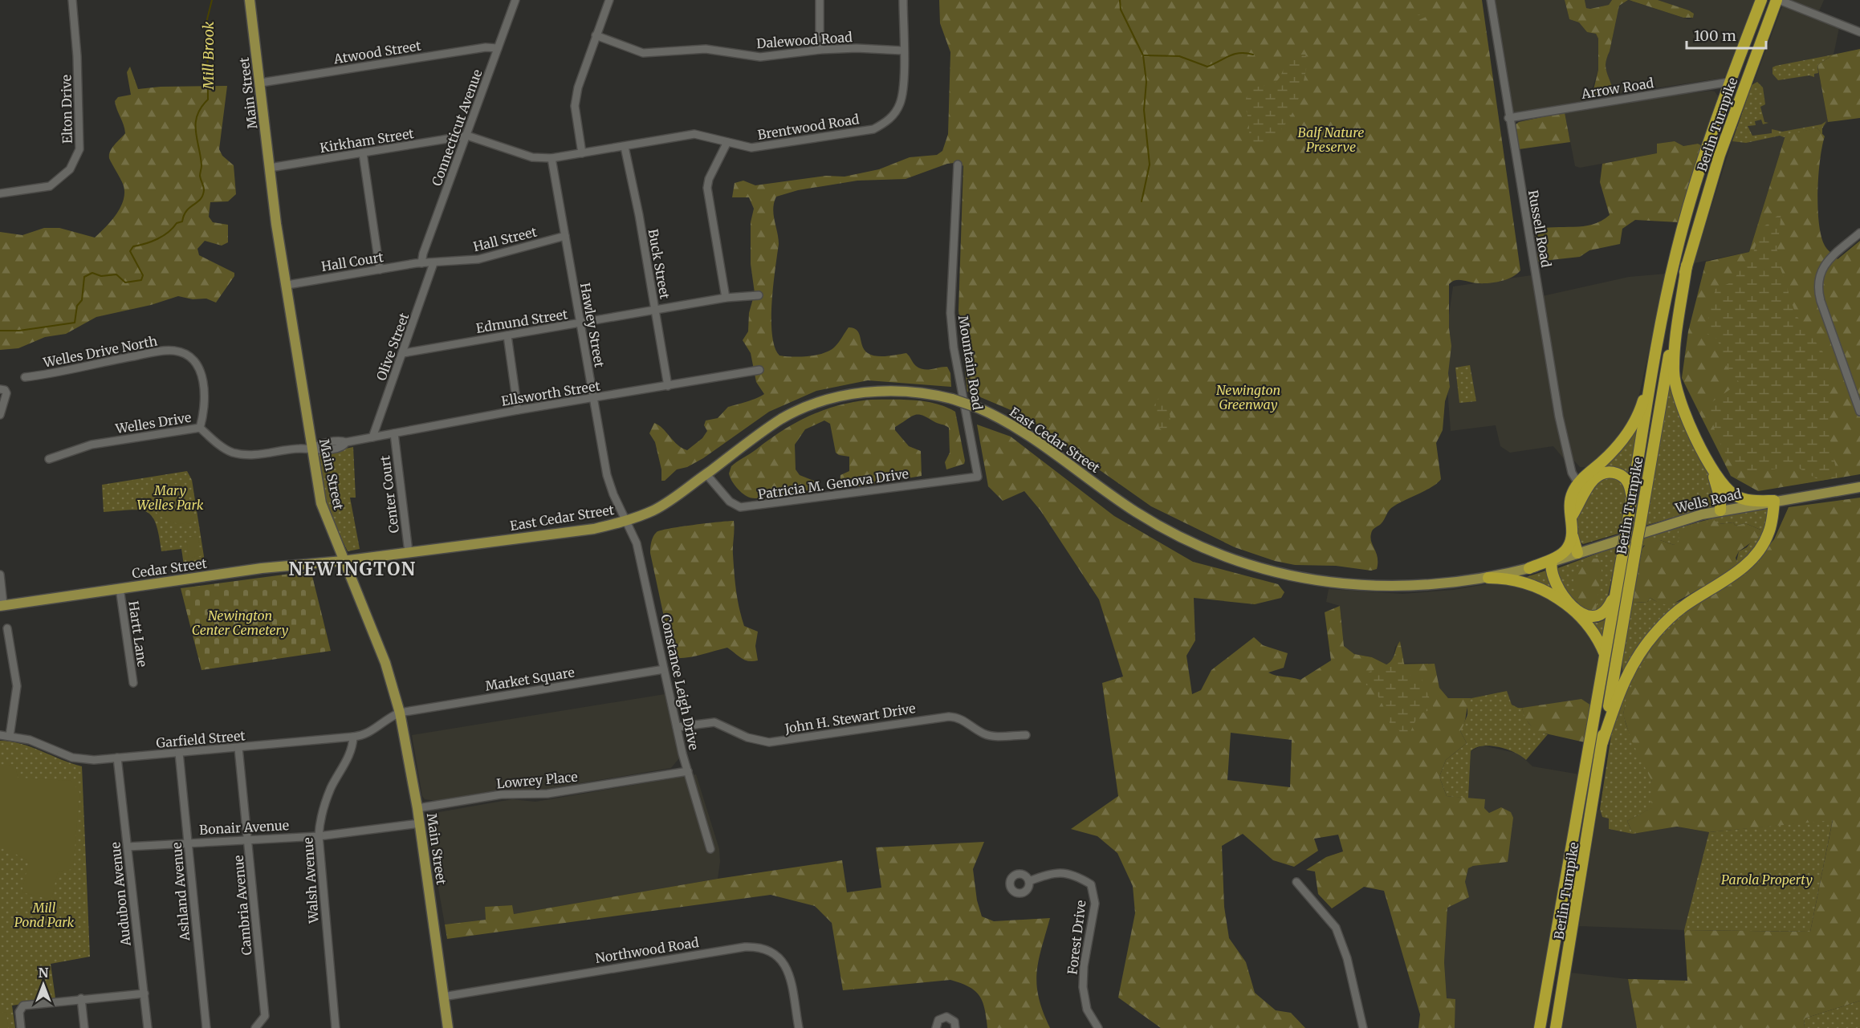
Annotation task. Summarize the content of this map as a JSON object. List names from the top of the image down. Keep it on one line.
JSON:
{"streets":{"highway":["Berlin Turnpike"],"main road":["Main Street","East Cedar Street","Wells Road","Cedar Street"],"street":["Dalewood Road","Atwood Street","Arrow Road","Elton Drive","Brentwood Road","Connecticut Avenue","Kirkham Street","Russell Road","Hall Street","Hall Court","Buck Street","Edmund Street","Hawley Street","Olive Street","Welles Drive North","Mountain Road","Ellsworth Street","Welles Drive","Patricia M. Genova Drive","Center Court","Hartt Lane","Market Square","Constance Leigh Drive","John H. Stewart Drive","Garfield Street","Lowrey Place","Bonair Avenue","Walsh Avenue","Ashland Avenue","Audubon Avenue","Cambria Avenue","Forest Drive","Northwood Road"]},"crossings":[["Dalewood Road","Brentwood Road"],["Atwood Street","Main Street"],["Atwood Street","Connecticut Avenue"],["Arrow Road","Berlin Turnpike"],["Arrow Road","Russell Road"],["Main Street","Kirkham Street"],["Main Street","Hall Court"],["Main Street","Ellsworth Street"],["Main Street","Welles Drive"],["Main Street","East Cedar Street"],["Main Street","Cedar Street"],["Main Street","Market Square"],["Main Street","Garfield Street"],["Main Street","Lowrey Place"],["Main Street","Bonair Avenue"],["Main Street","Northwood Road"],["Brentwood Road","Connecticut Avenue"],["Brentwood Road","Kirkham Street"],["Brentwood Road","Buck Street"],["Brentwood Road","Hawley Street"],["Connecticut Avenue","Kirkham Street"],["Connecticut Avenue","Hall Street"],["Connecticut Avenue","Hall Court"],["Hall Street","Hall Court"],["Hall Street","Hawley Street"],["Hall Street","Olive Street"],["Buck Street","Edmund Street"],["Buck Street","Ellsworth Street"],["Edmund Street","Hawley Street"],["Edmund Street","Olive Street"],["Hawley Street","Ellsworth Street"],["Hawley Street","East Cedar Street"],["Hawley Street","Constance Leigh Drive"],["Olive Street","Ellsworth Street"],["Welles Drive North","Welles Drive"],["Mountain Road","Patricia M. Genova Drive"],["Ellsworth Street","Welles Drive"],["Ellsworth Street","Center Court"],["East Cedar Street","Patricia M. Genova Drive"],["East Cedar Street","Center Court"],["East Cedar Street","Wells Road"],["East Cedar Street","Cedar Street"],["East Cedar Street","Constance Leigh Drive"],["Cedar Street","Hartt Lane"],["Market Square","Constance Leigh Drive"],["Market Square","Garfield Street"],["Constance Leigh Drive","John H. Stewart Drive"],["Constance Leigh Drive","Lowrey Place"],["Garfield Street","Walsh Avenue"],["Garfield Street","Ashland Avenue"],["Garfield Street","Audubon Avenue"],["Garfield Street","Cambria Avenue"],["Bonair Avenue","Walsh Avenue"],["Bonair Avenue","Ashland Avenue"],["Bonair Avenue","Audubon Avenue"],["Bonair Avenue","Cambria Avenue"]],"districts":["NEWINGTON"],"water":["Mill Brook"],"parks":["Balf Nature Preserve","Newington Greenway","Mary Welles Park","Newington Center Cemetery","Parola Property","Mill Pond Park"],"scale_bar":"100 m","north":"top"}
